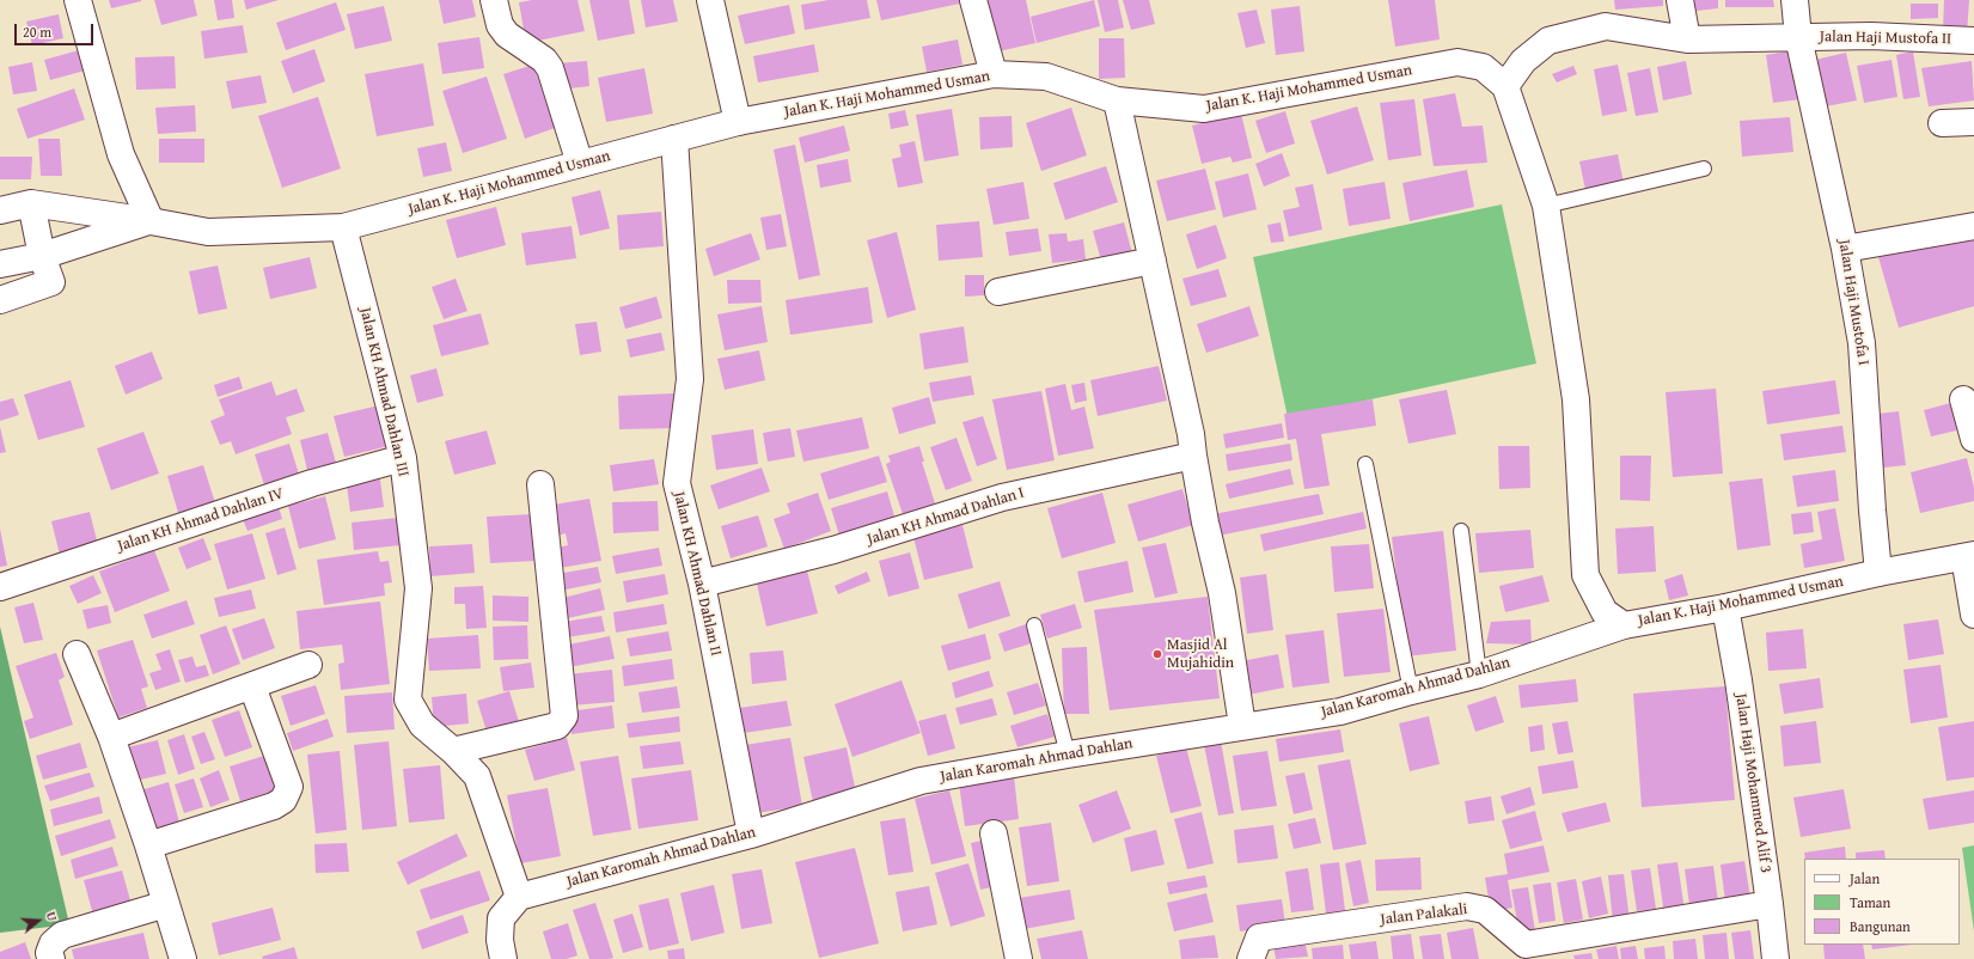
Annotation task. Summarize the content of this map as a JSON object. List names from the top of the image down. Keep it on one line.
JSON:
{"streets":{"street":["Jalan Haji Mustofa II","Jalan K. Haji Mohammed Usman","Jalan Haji Mustofa I","Jalan KH Ahmad Dahlan III","Jalan KH Ahmad Dahlan I","Jalan KH Ahmad Dahlan IV","Jalan KH Ahmad Dahlan II","Jalan Karomah Ahmad Dahlan","Jalan Haji Mohammed Alif 3","Jalan Palakali"]},"crossings":[["Jalan Haji Mustofa II","Jalan K. Haji Mohammed Usman"],["Jalan Haji Mustofa II","Jalan Haji Mustofa I"],["Jalan K. Haji Mohammed Usman","Jalan Haji Mustofa I"],["Jalan K. Haji Mohammed Usman","Jalan KH Ahmad Dahlan III"],["Jalan K. Haji Mohammed Usman","Jalan KH Ahmad Dahlan II"],["Jalan K. Haji Mohammed Usman","Jalan Karomah Ahmad Dahlan"],["Jalan K. Haji Mohammed Usman","Jalan Haji Mohammed Alif 3"],["Jalan KH Ahmad Dahlan III","Jalan KH Ahmad Dahlan IV"],["Jalan KH Ahmad Dahlan III","Jalan Karomah Ahmad Dahlan"],["Jalan KH Ahmad Dahlan I","Jalan KH Ahmad Dahlan II"],["Jalan KH Ahmad Dahlan II","Jalan Karomah Ahmad Dahlan"],["Jalan Haji Mohammed Alif 3","Jalan Palakali"]],"places":["Masjid Al Mujahidin"],"legend":["Jalan","Taman","Bangunan"],"scale_bar":"20 m","north":"right"}
